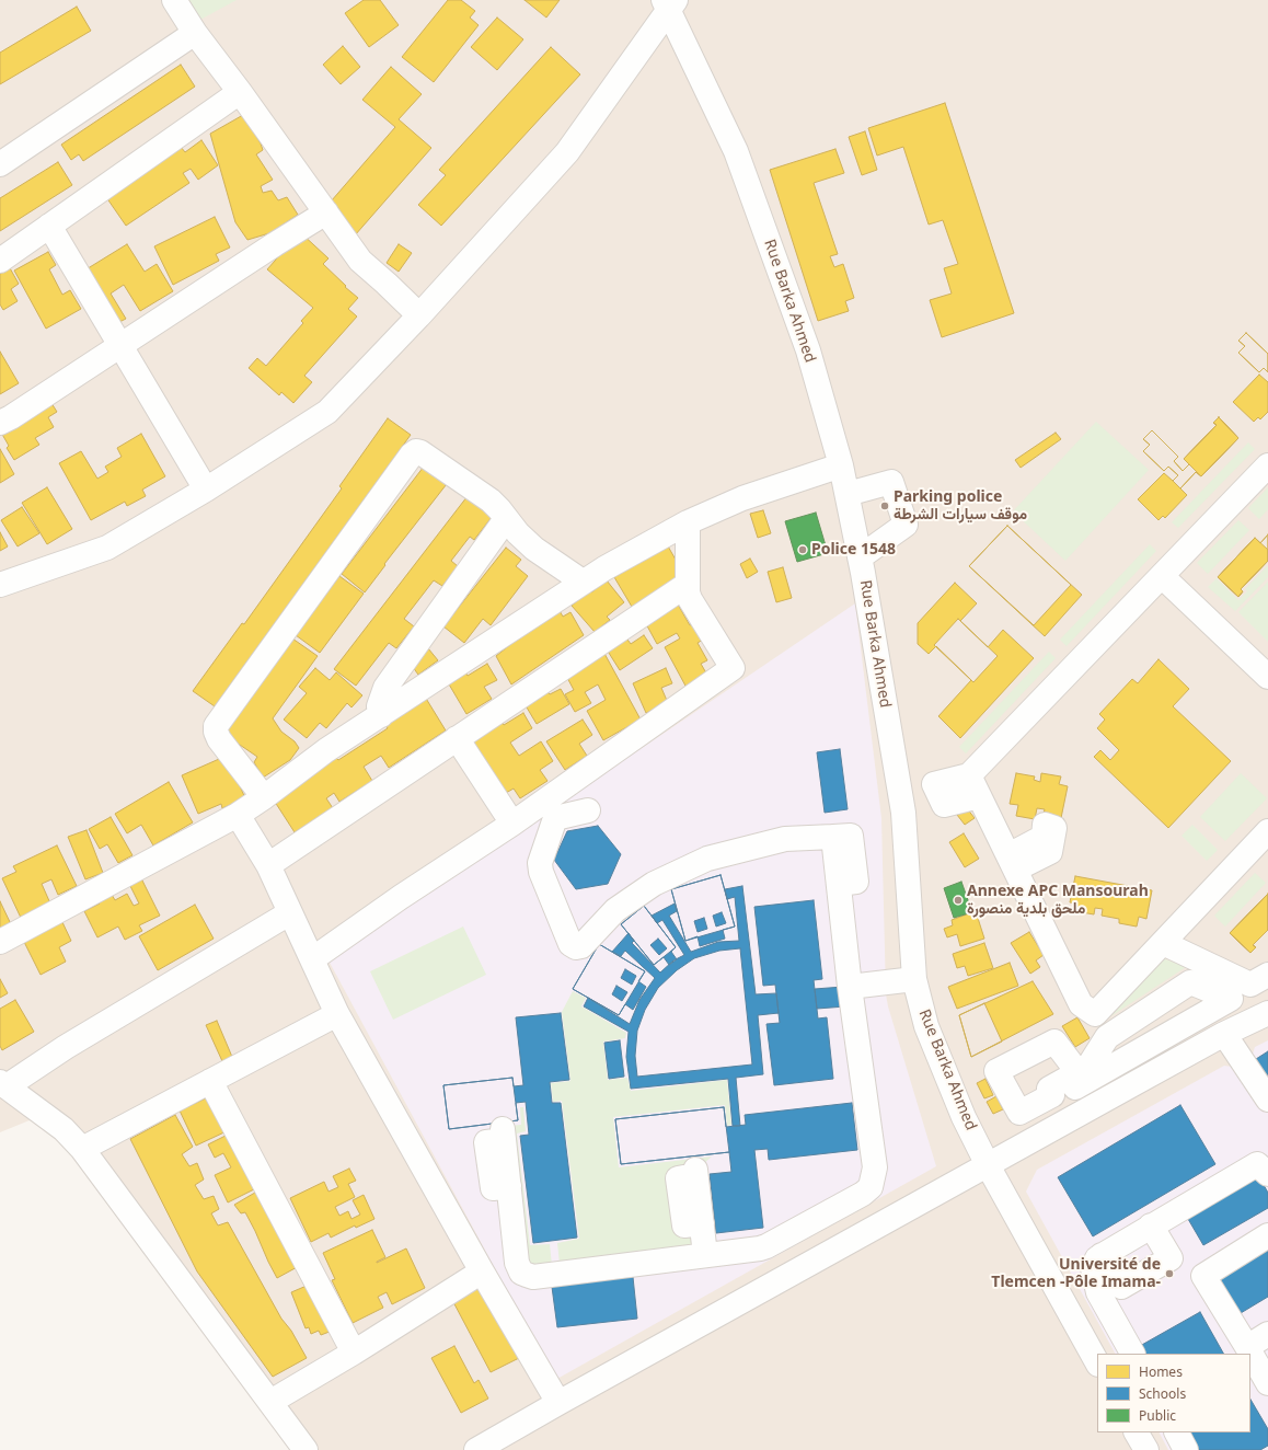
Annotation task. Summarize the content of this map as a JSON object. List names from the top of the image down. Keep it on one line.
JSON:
{"streets":{"street":["Rue Barka Ahmed"]},"places":["Parking police موقف سيارات الشرطة","Police 1548","Annexe APC Mansourah ملحق بلدية منصورة","Université de Tlemcen -Pôle Imama-"],"legend":["Homes","Schools","Public"]}
